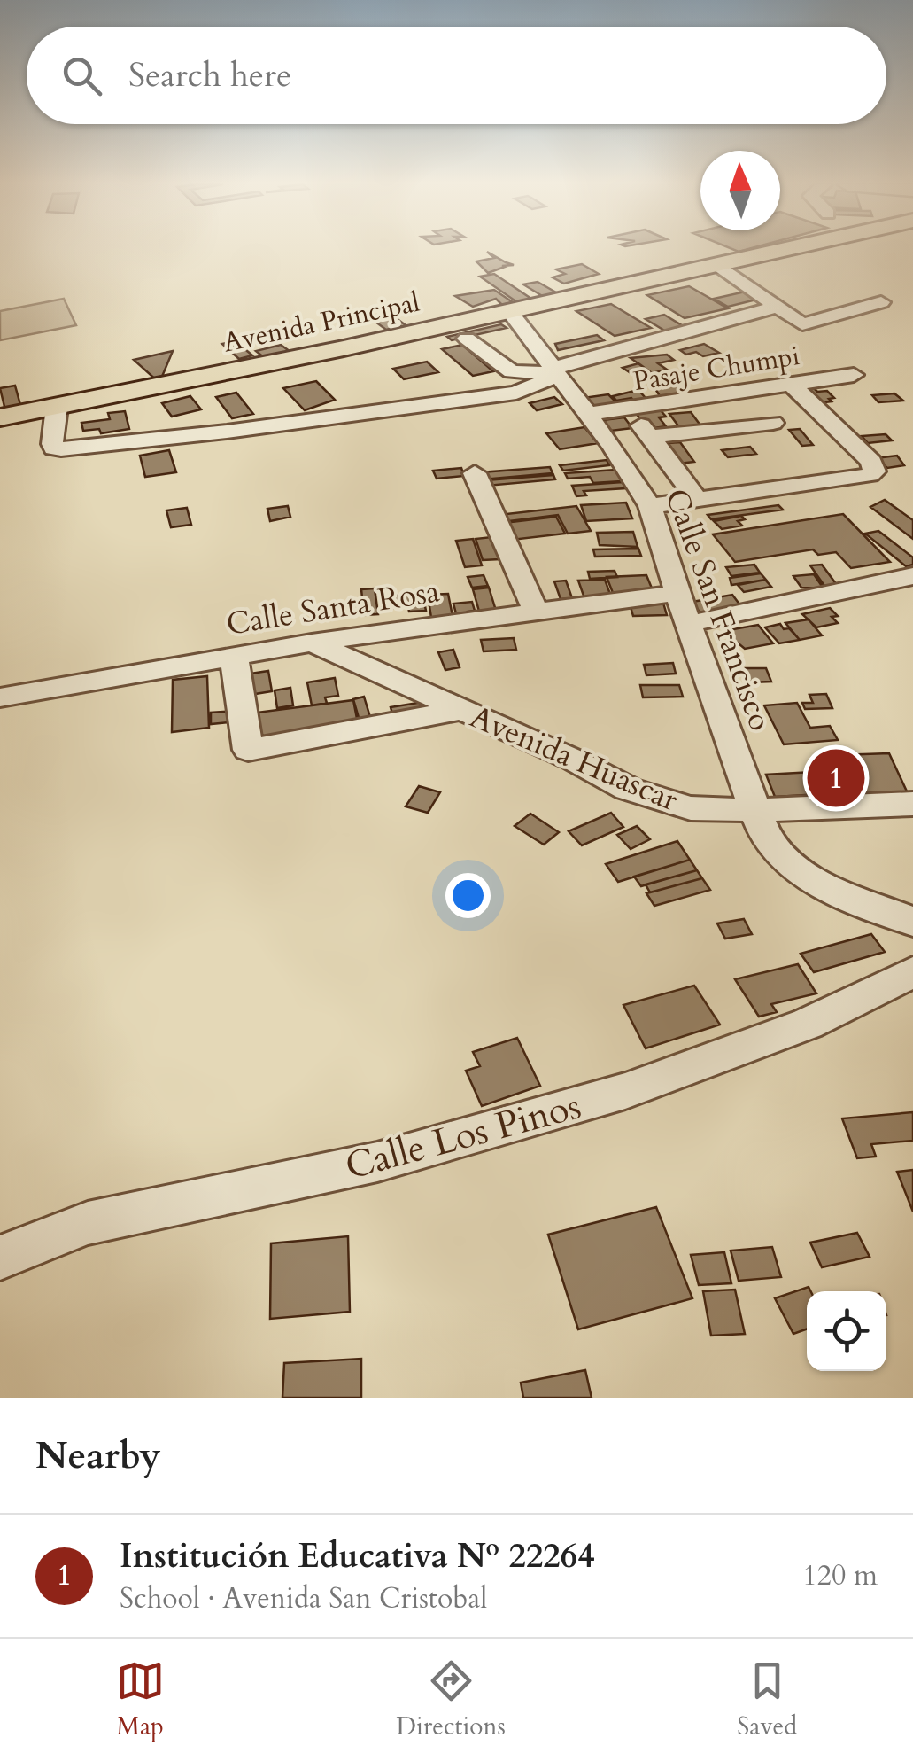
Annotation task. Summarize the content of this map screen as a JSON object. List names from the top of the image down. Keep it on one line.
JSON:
{"streets":{"main road":["Avenida Principal"],"street":["Pasaje Chumpi","Calle Santa Rosa","Calle San Francisco","Avenida Huascar","Calle Los Pinos"]},"crossings":[["Avenida Principal","Calle San Francisco"],["Pasaje Chumpi","Calle San Francisco"],["Calle Santa Rosa","Calle San Francisco"],["Calle Santa Rosa","Avenida Huascar"],["Calle San Francisco","Avenida Huascar"]],"north":"top","page":{"search":"Search here","pins":"1","heading":"Nearby","list":[{"mark":"1","name":"Institución Educativa Nº 22264","note":"School · Avenida San Cristobal","value":"120 m"}],"nav":["Map","Directions","Saved"]}}
